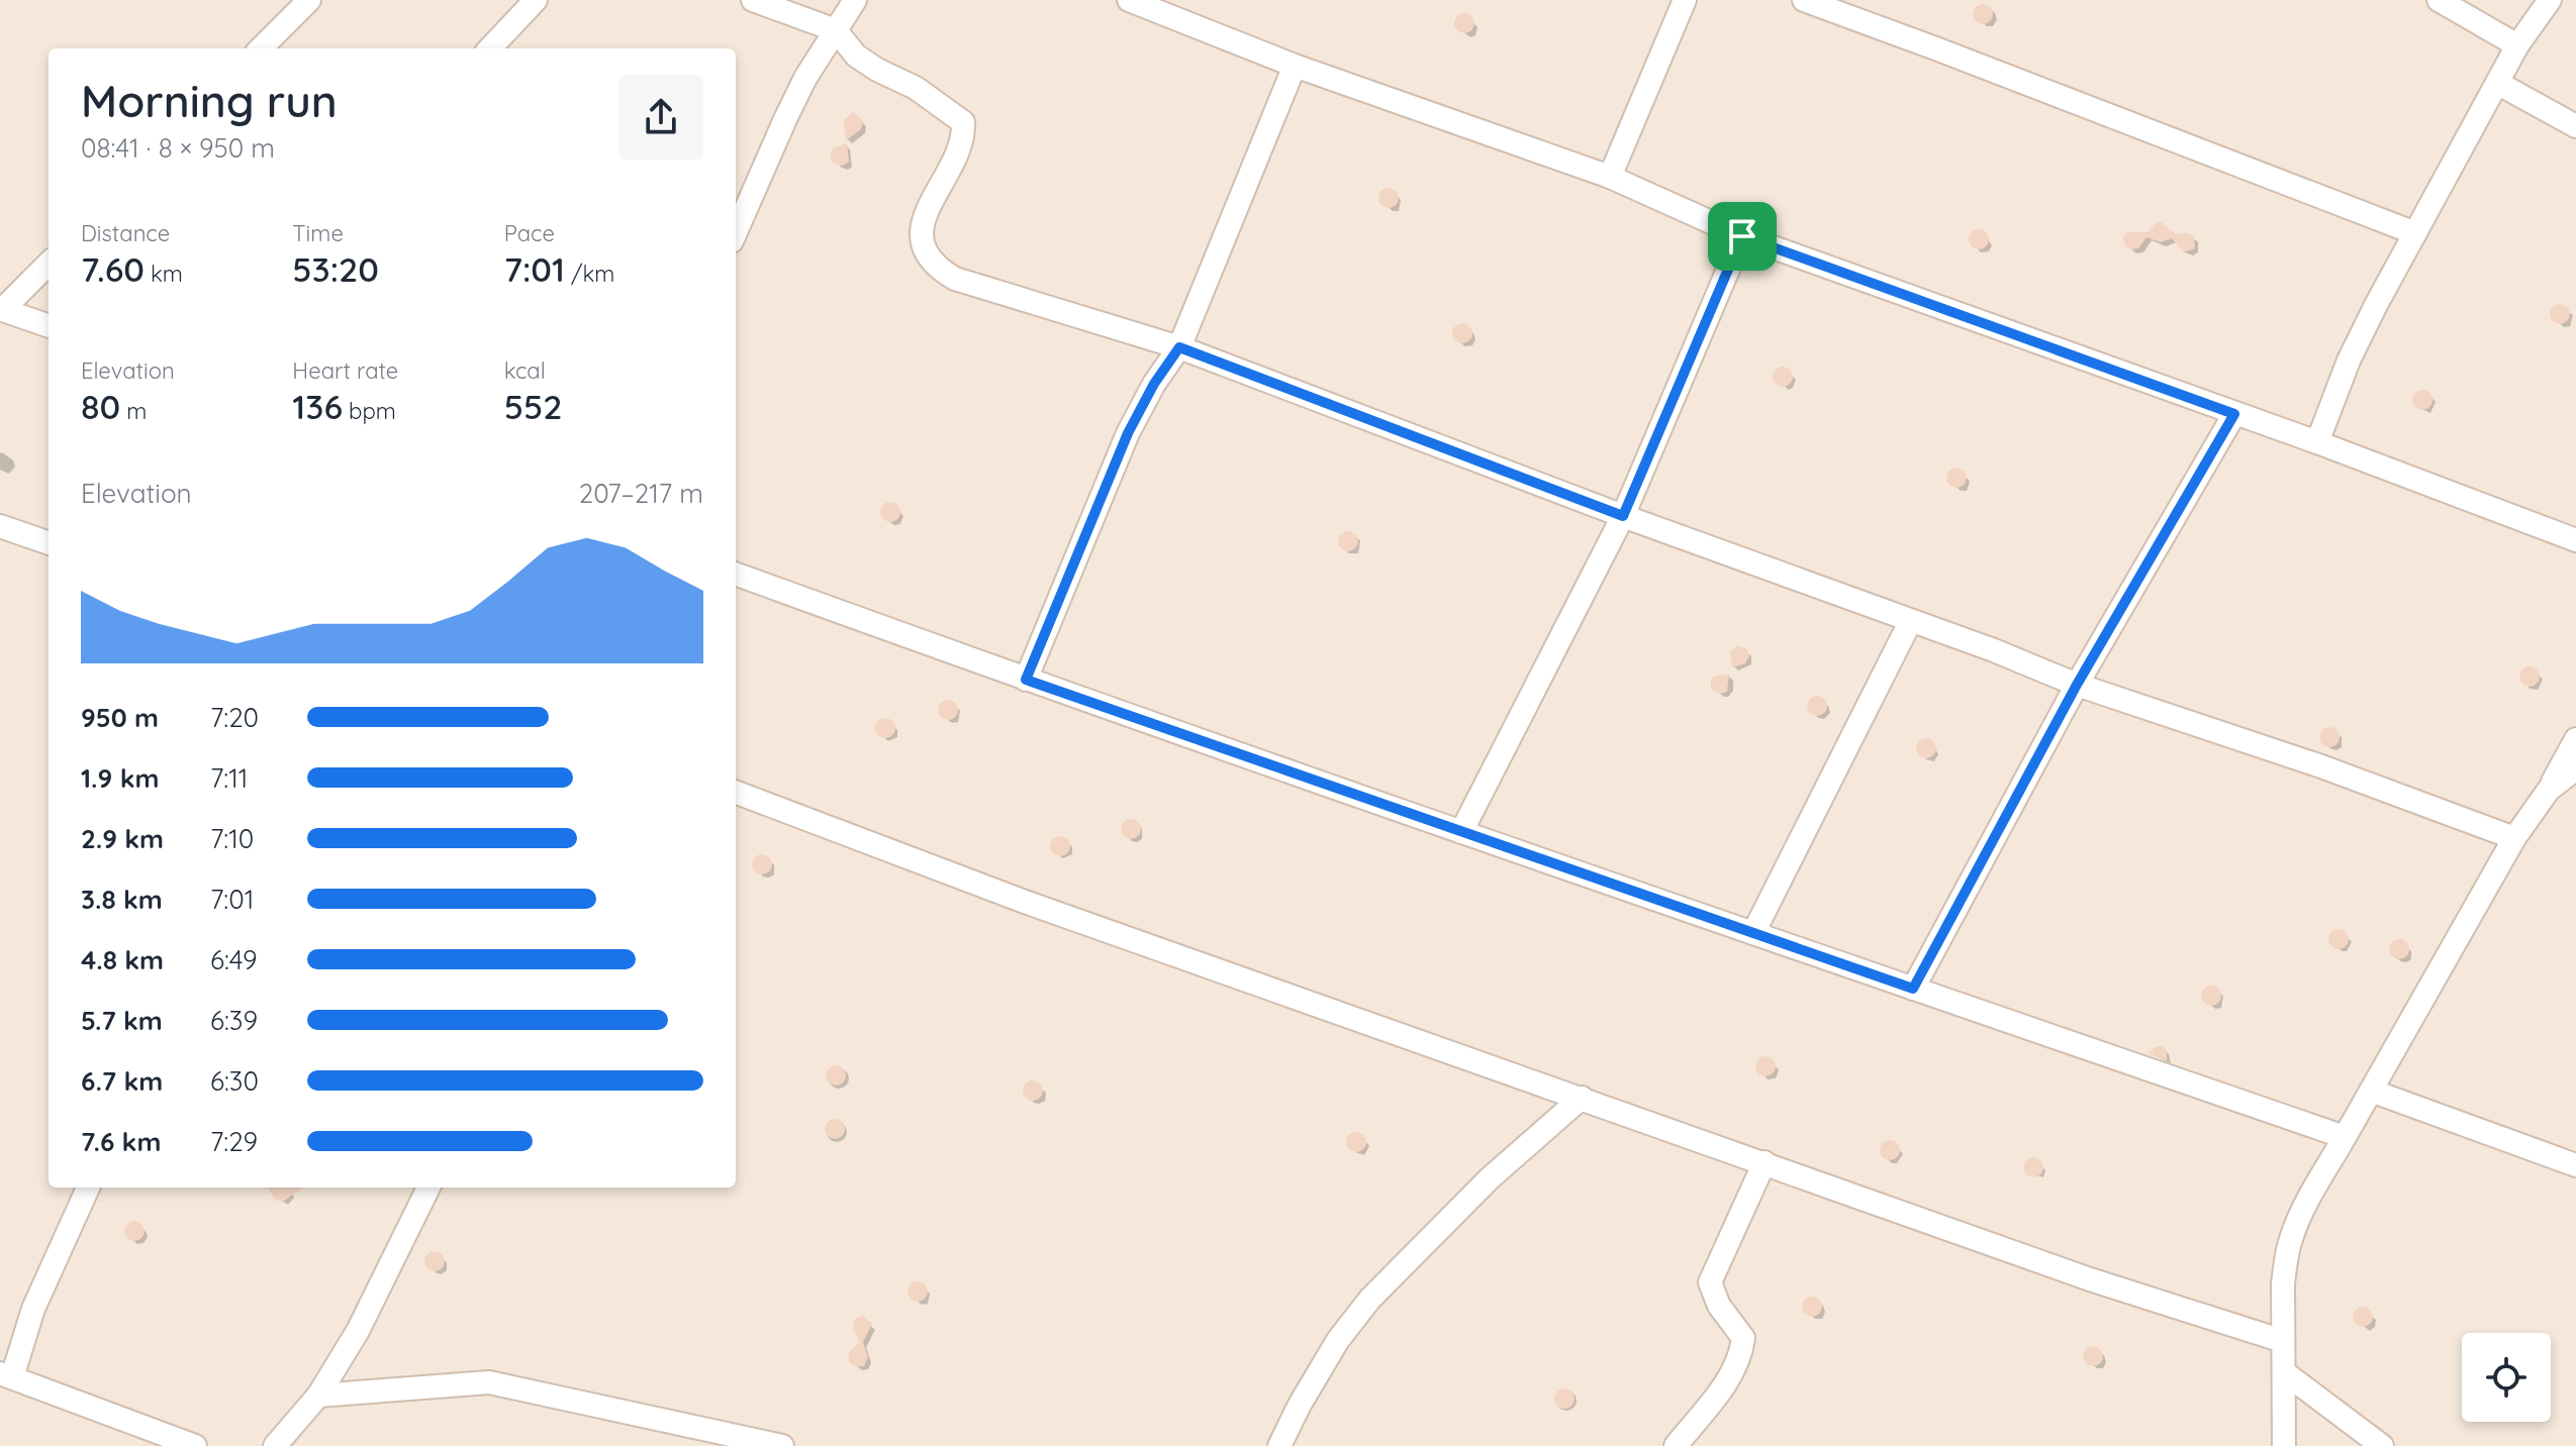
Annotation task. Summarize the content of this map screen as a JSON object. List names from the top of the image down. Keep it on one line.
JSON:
{"page":{"heading":["Morning run","08:41 · 8 × 950 m"],"stats":[["Distance","7.60 km"],["Time","53:20"],["Pace","7:01 /km"],["Elevation","80 m"],["Heart rate","136 bpm"],["kcal","552"]],"chart":["Elevation","207–217 m"],"list":[{"name":"950 m","note":"7:20"},{"name":"1.9 km","note":"7:11"},{"name":"2.9 km","note":"7:10"},{"name":"3.8 km","note":"7:01"},{"name":"4.8 km","note":"6:49"},{"name":"5.7 km","note":"6:39"},{"name":"6.7 km","note":"6:30"},{"name":"7.6 km","note":"7:29"}]}}
